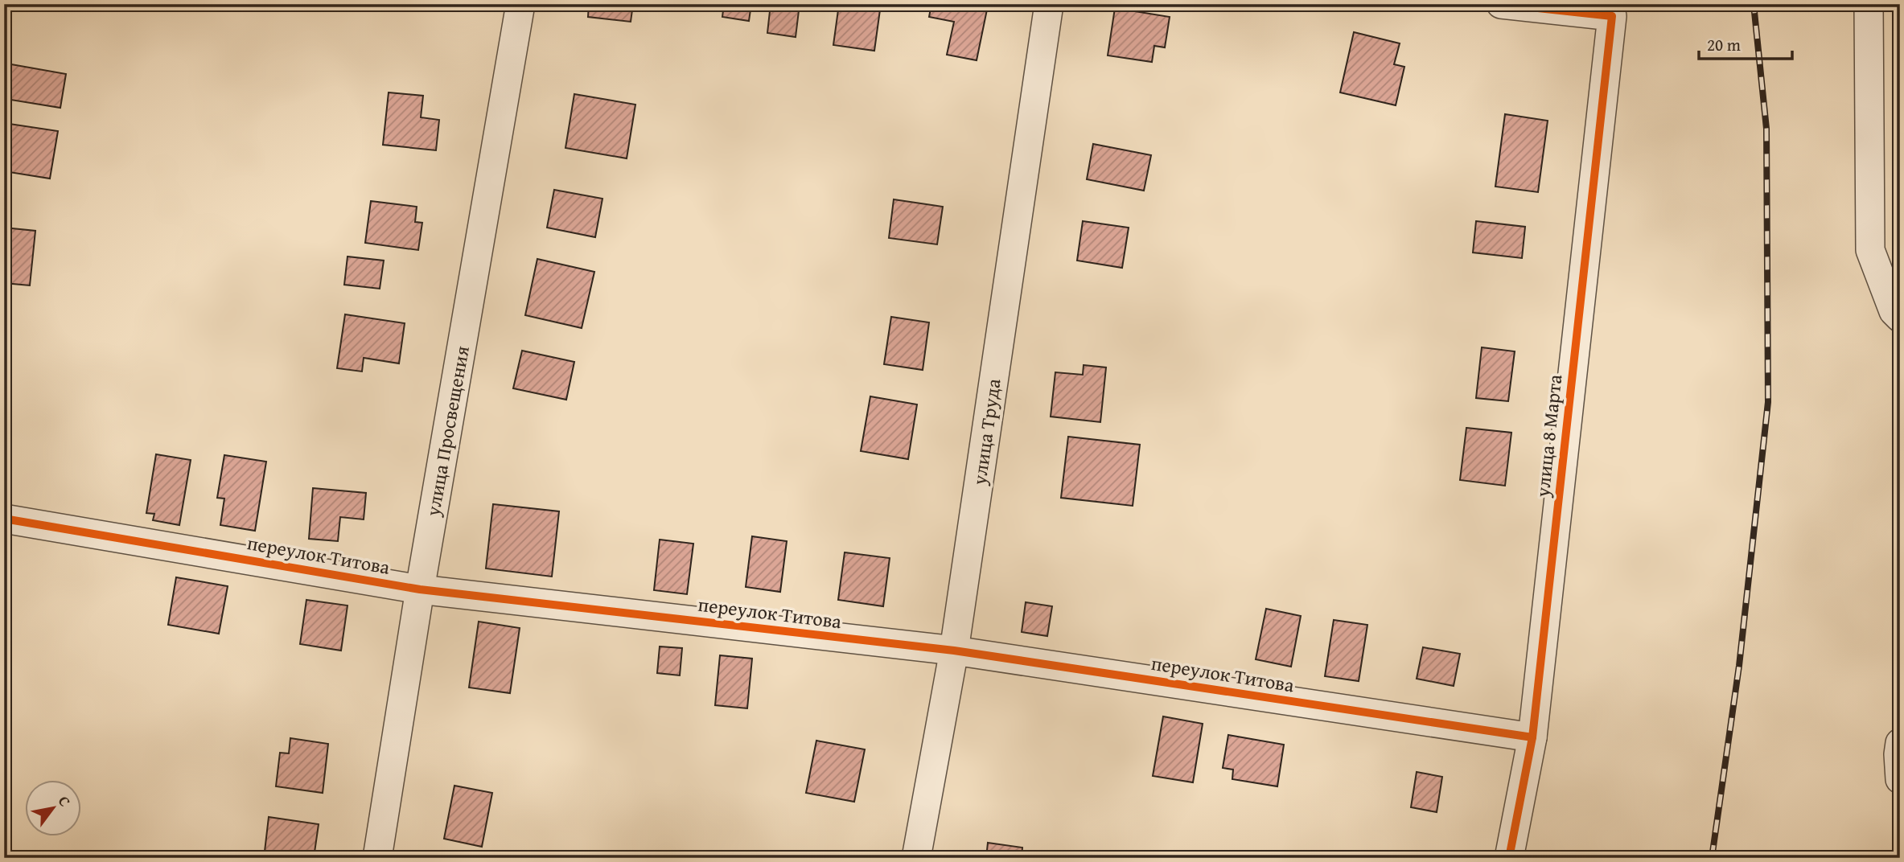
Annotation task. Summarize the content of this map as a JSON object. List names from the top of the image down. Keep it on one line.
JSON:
{"streets":{"street":["улица Просвещения","улица Труда","улица 8 Марта","переулок Титова"]},"crossings":[["улица Просвещения","переулок Титова"],["улица Труда","переулок Титова"],["улица 8 Марта","переулок Титова"]],"scale_bar":"20 m","north":"top right"}
